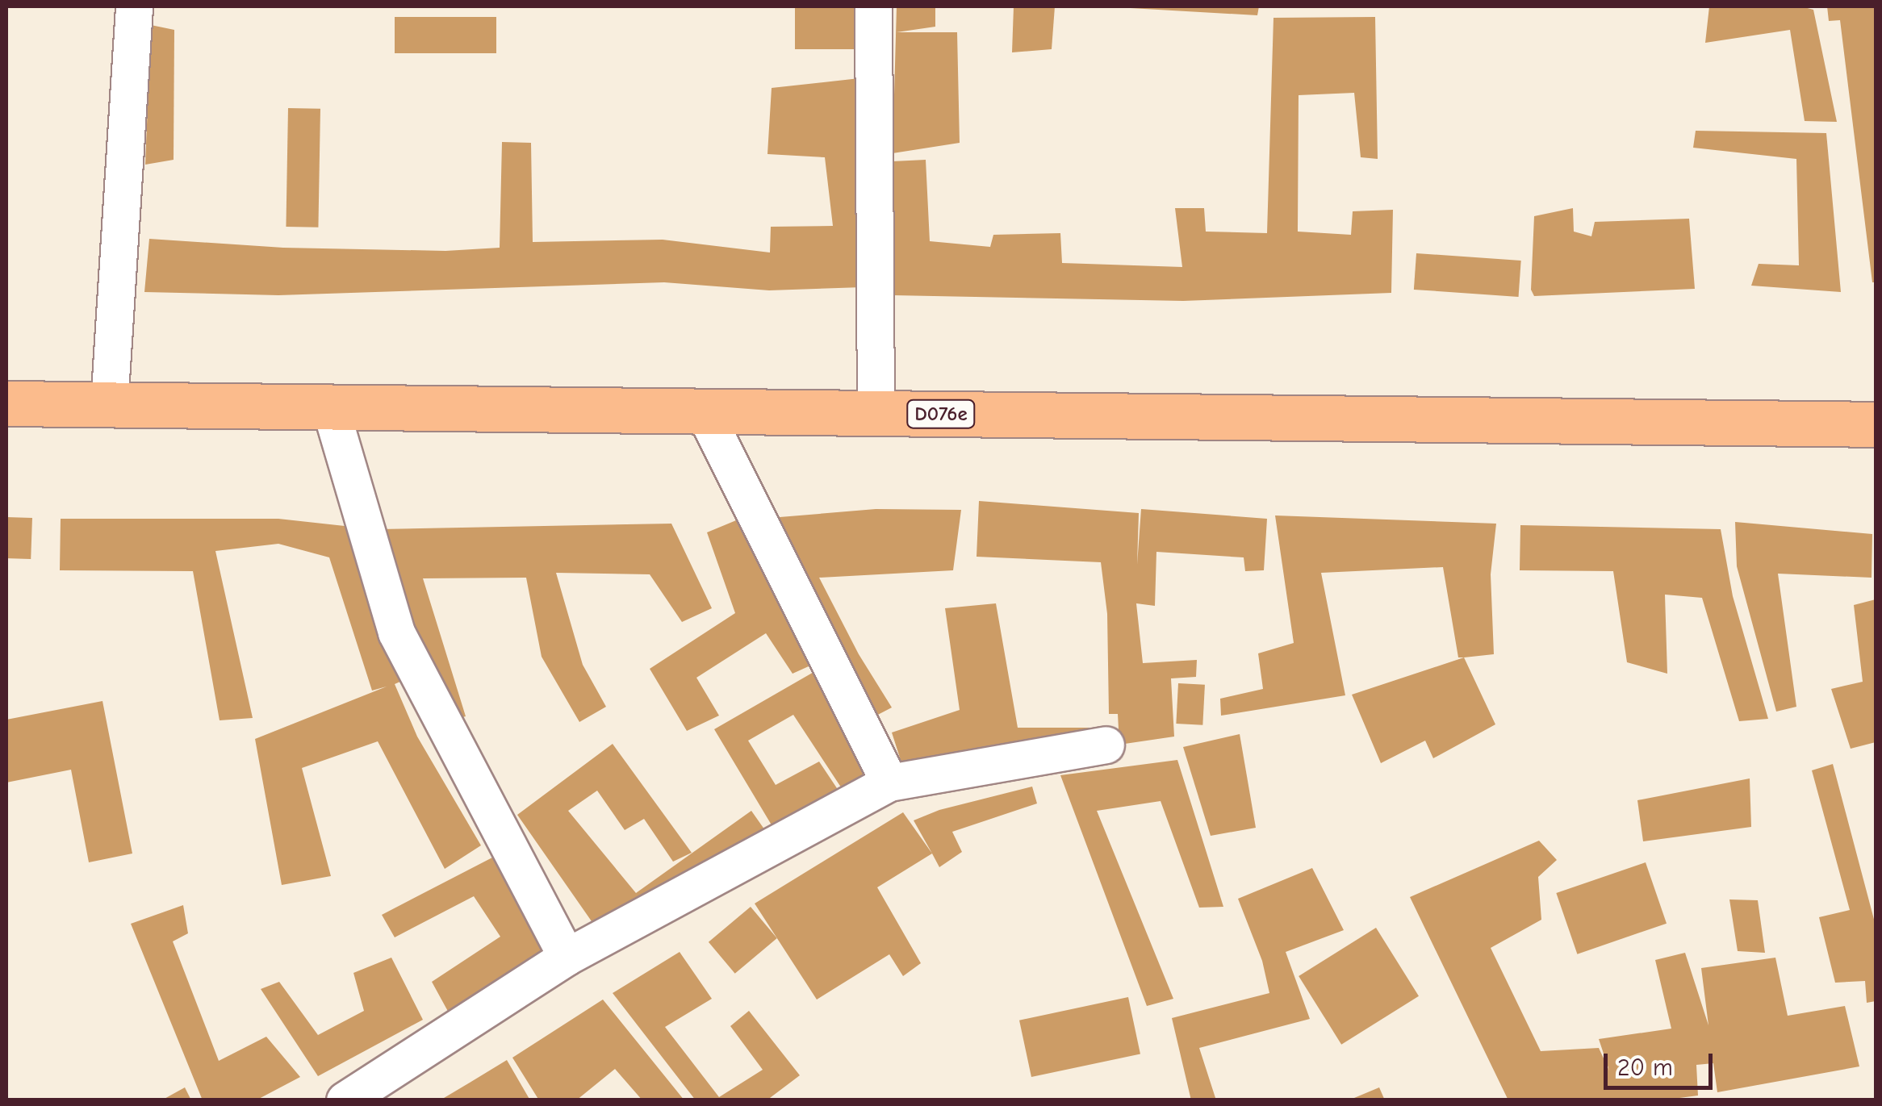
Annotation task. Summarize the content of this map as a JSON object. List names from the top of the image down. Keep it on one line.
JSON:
{"streets":{"main road":["D076e"]},"scale_bar":"20 m"}
